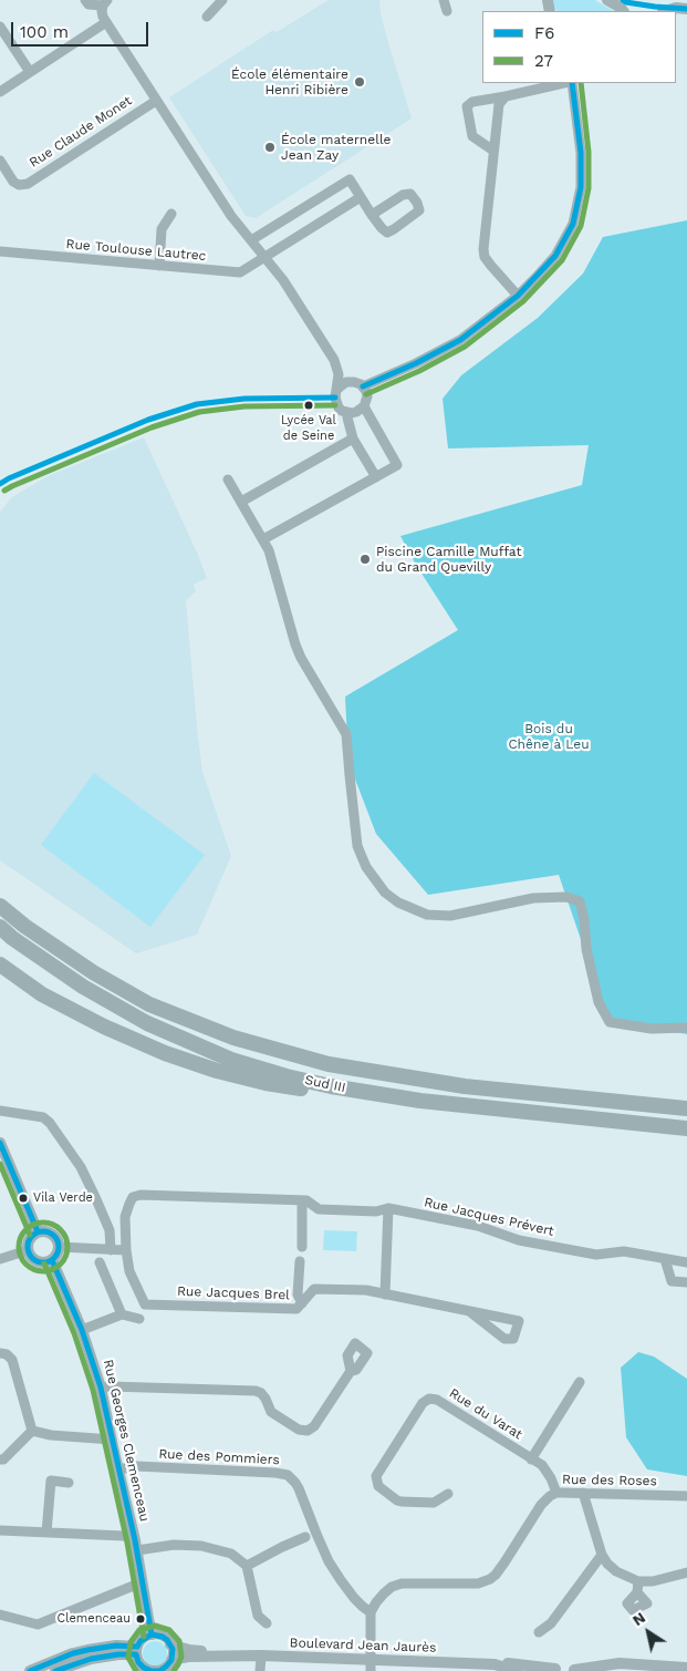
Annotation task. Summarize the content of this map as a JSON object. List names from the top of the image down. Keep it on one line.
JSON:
{"streets":{"highway":["Sud III"],"street":["Rue Claude Monet","Rue Toulouse Lautrec","Rue Jacques Prévert","Rue Jacques Brel","Rue du Varat","Rue Georges Clemenceau","Rue des Pommiers","Rue des Roses","Boulevard Jean Jaurès"]},"crossings":[["Rue Jacques Prévert","Rue Jacques Brel"],["Rue du Varat","Rue des Roses"],["Rue Georges Clemenceau","Rue des Pommiers"],["Rue Georges Clemenceau","Boulevard Jean Jaurès"],["Rue des Pommiers","Rue des Roses"]],"parks":["Bois du Chêne à Leu"],"places":["École élémentaire Henri Ribière","École maternelle Jean Zay","Lycée Val de Seine","Piscine Camille Muffat du Grand Quevilly","Vila Verde","Clemenceau"],"lines":["transit line F6","transit line 27"],"legend":["F6","27"],"scale_bar":"100 m","north":"top left"}
